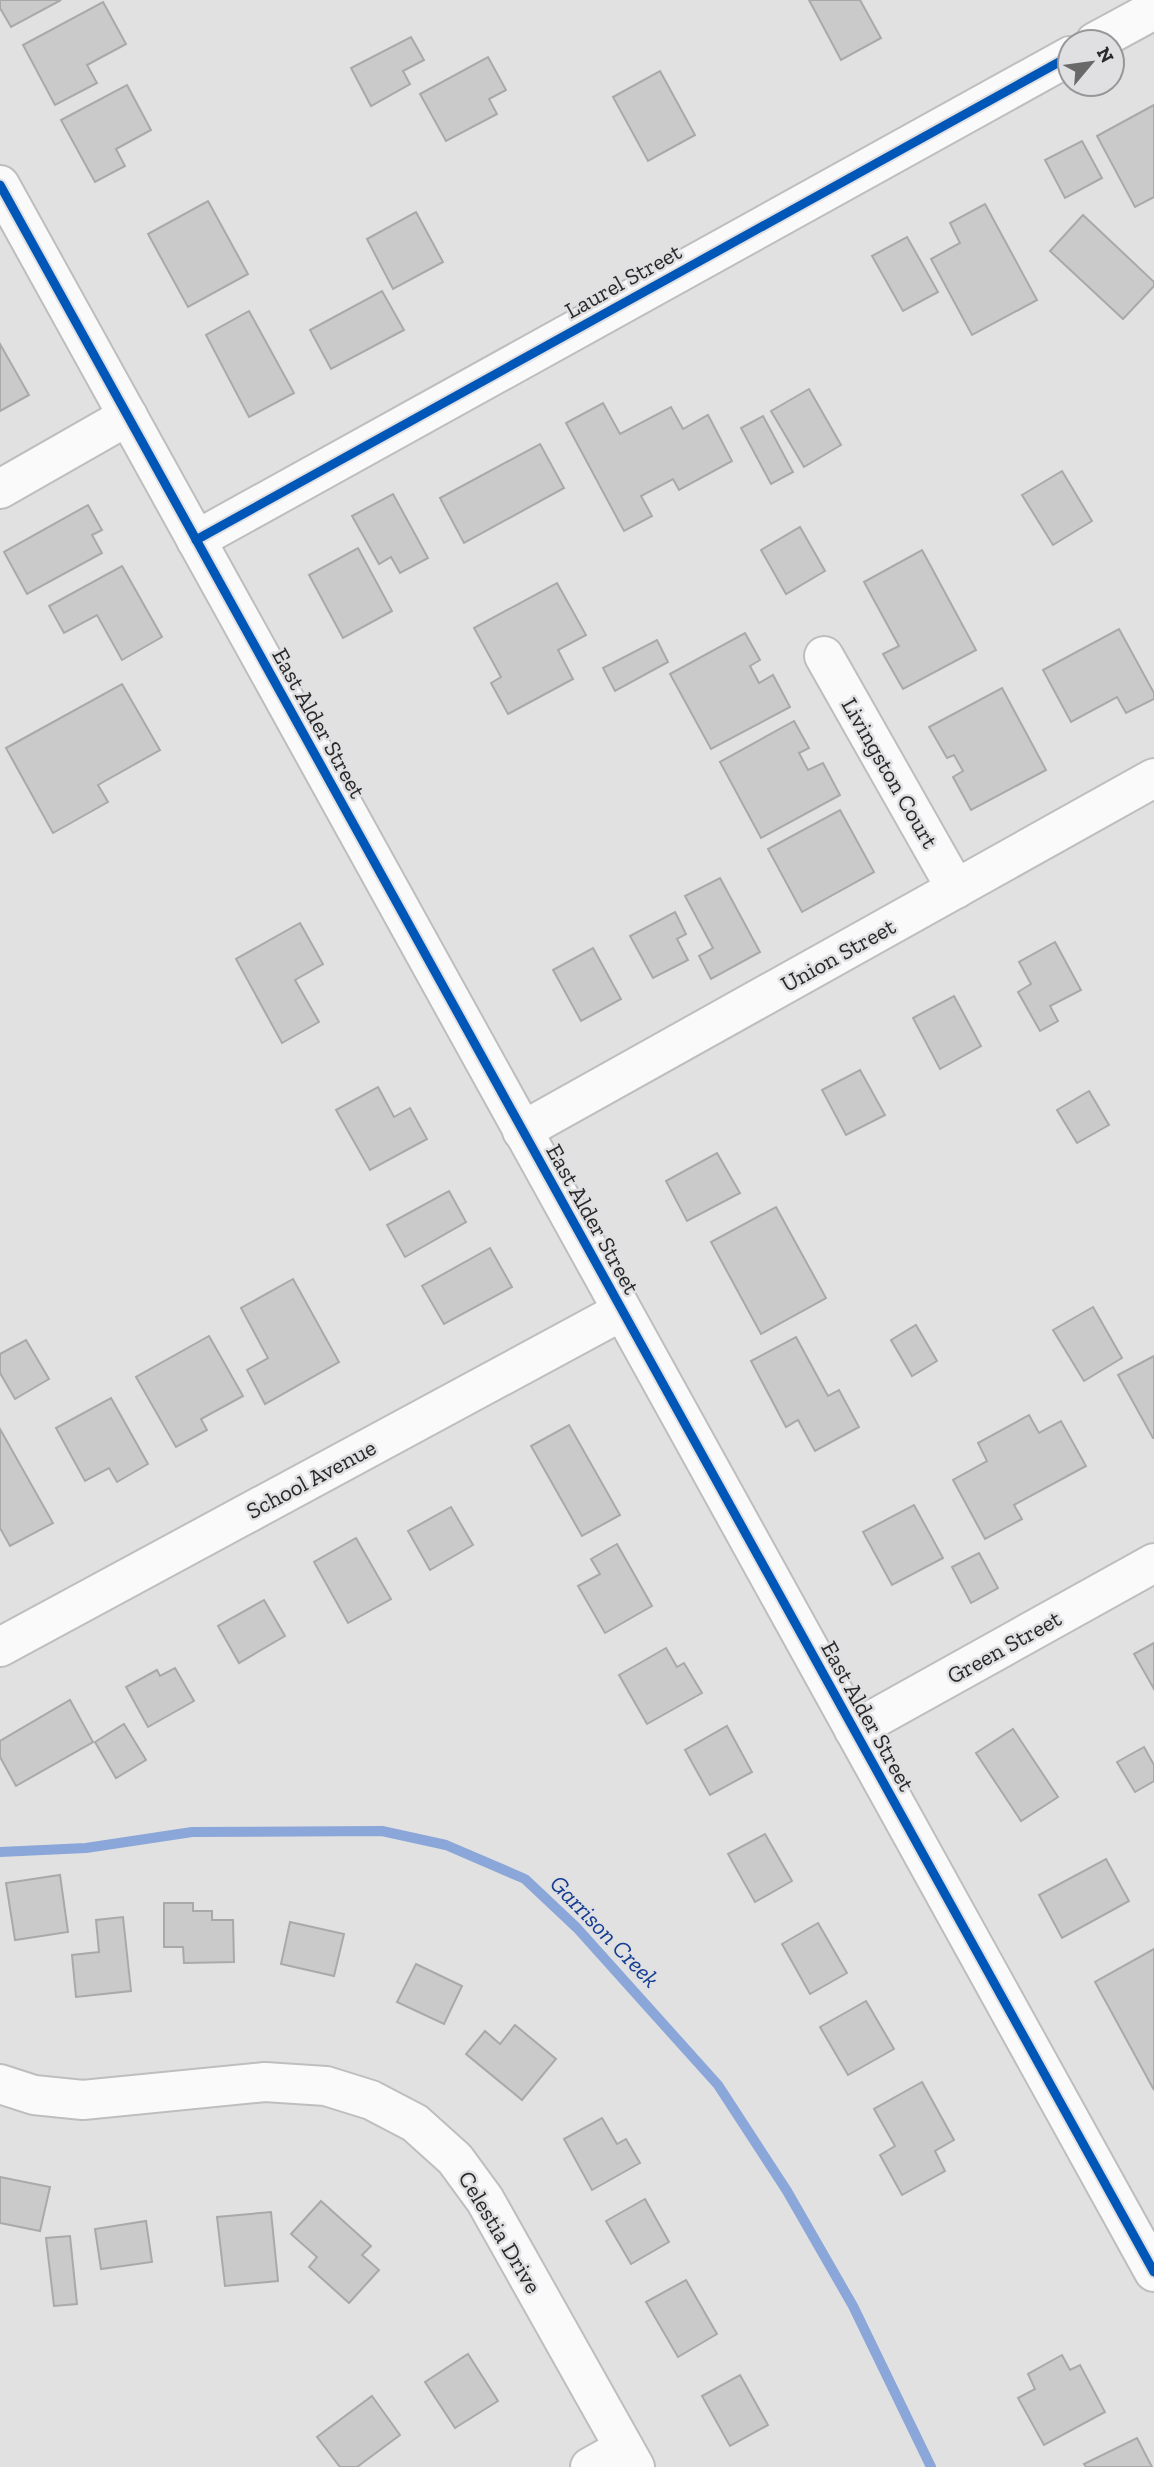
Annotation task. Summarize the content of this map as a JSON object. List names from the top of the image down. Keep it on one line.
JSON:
{"streets":{"street":["Laurel Street","East Alder Street","Livingston Court","Union Street","School Avenue","Green Street","Celestia Drive"]},"crossings":[["Laurel Street","East Alder Street"],["East Alder Street","Union Street"],["East Alder Street","School Avenue"],["East Alder Street","Green Street"],["Livingston Court","Union Street"]],"water":["Garrison Creek"],"north":"top right"}
